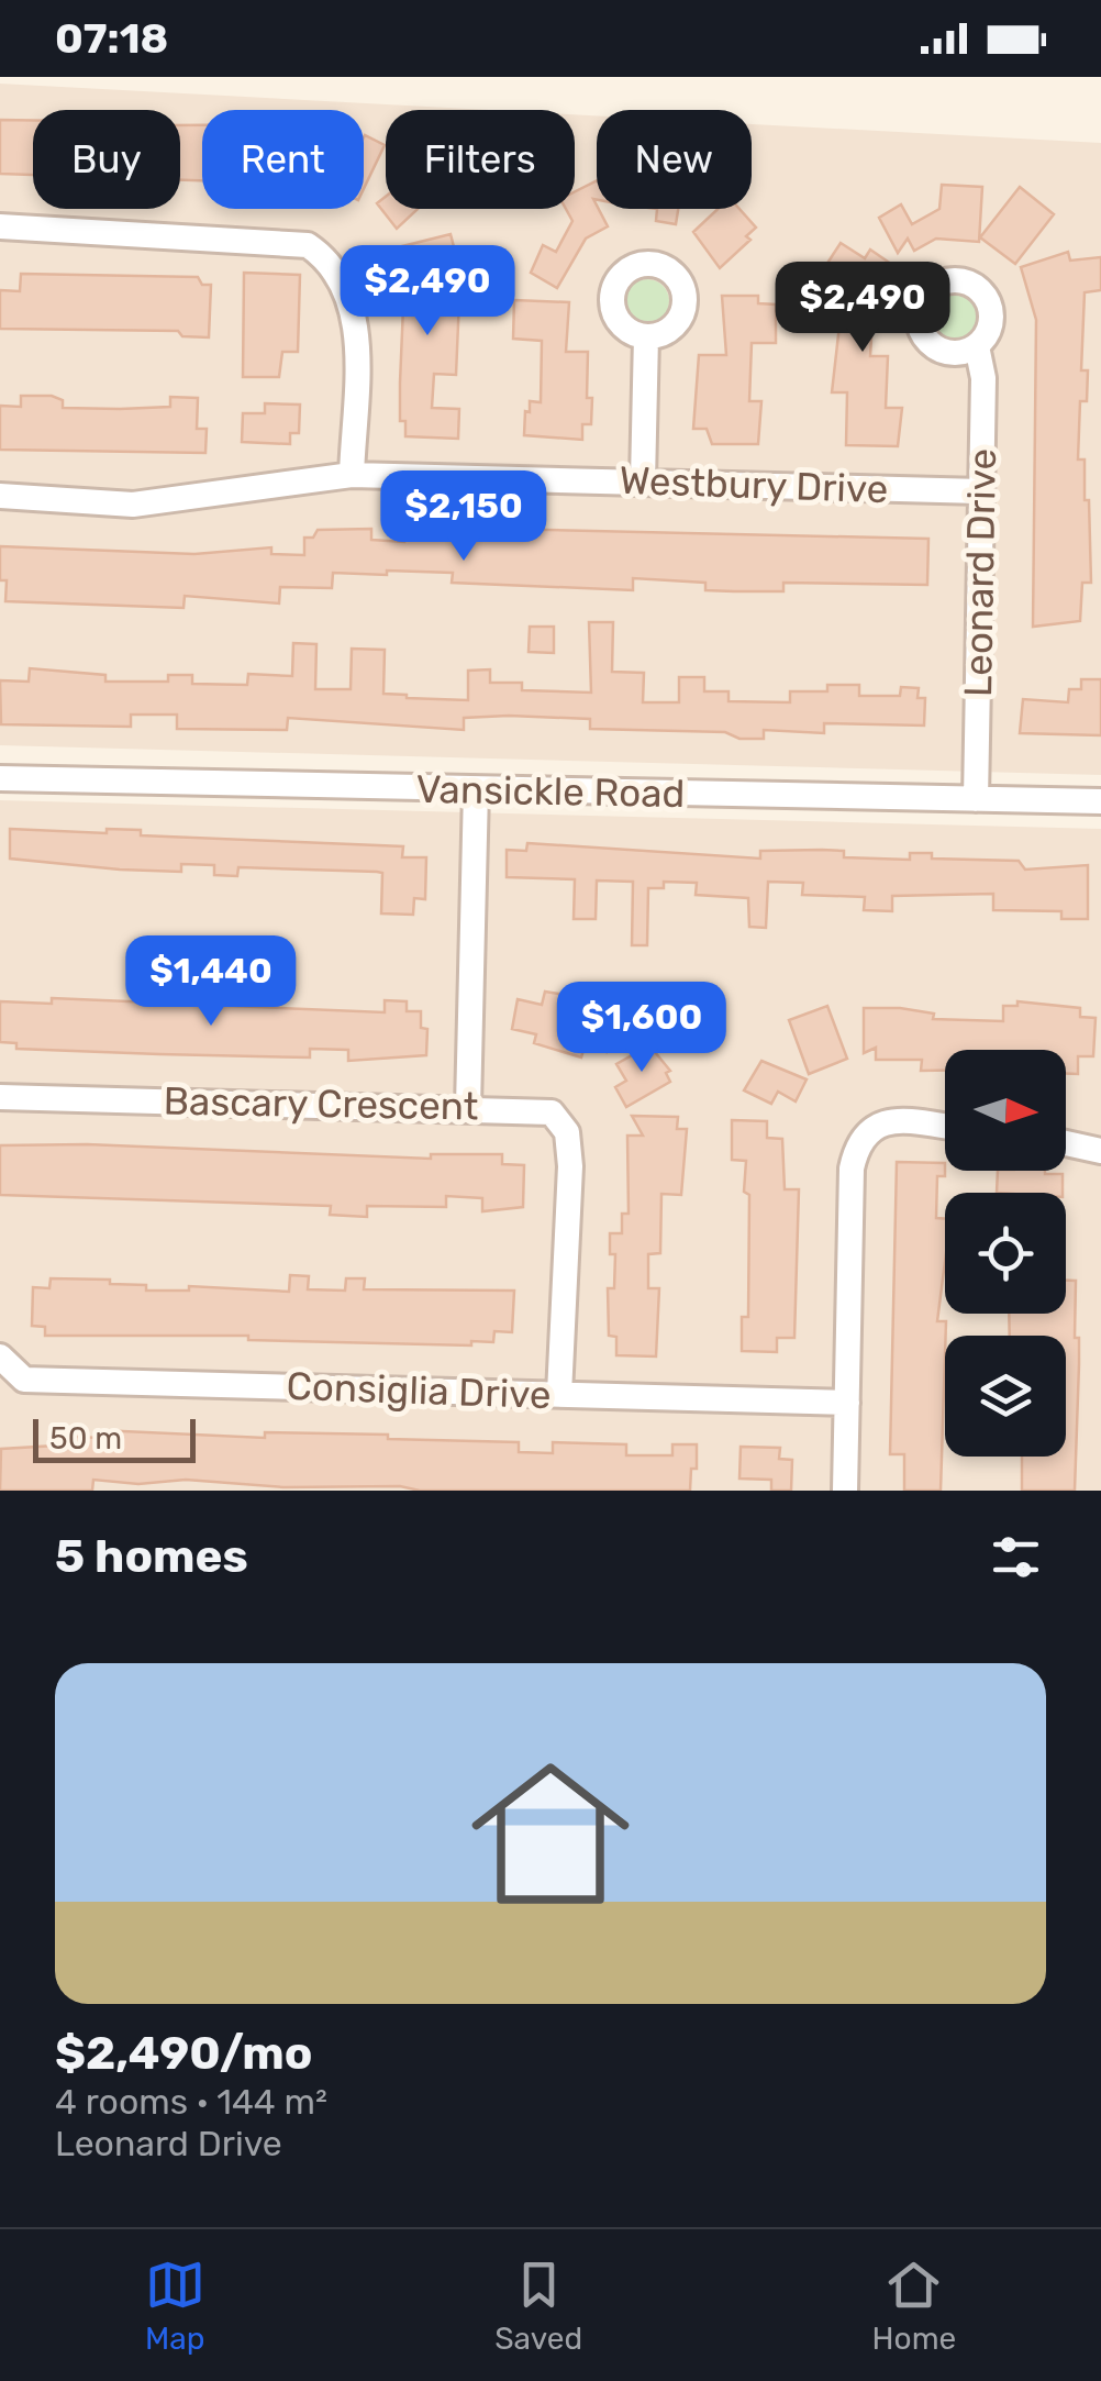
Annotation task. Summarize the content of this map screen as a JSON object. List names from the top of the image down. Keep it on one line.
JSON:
{"streets":{"street":["Westbury Drive","Leonard Drive","Vansickle Road","Bascary Crescent","Consiglia Drive"]},"crossings":[["Westbury Drive","Leonard Drive"],["Leonard Drive","Vansickle Road"],["Bascary Crescent","Consiglia Drive"]],"scale_bar":"50 m","north":"right","page":{"status":"07:18","chip":["Buy","Rent","Filters","New"],"price":["$2,490","$2,490","$2,150","$1,440","$1,600"],"scale":"50 m","heading":"5 homes","list":[{"name":"$2,490/mo","note":"4 rooms · 144 m² · Leonard Drive"}],"tabs":["Map","Saved","Home"]}}
